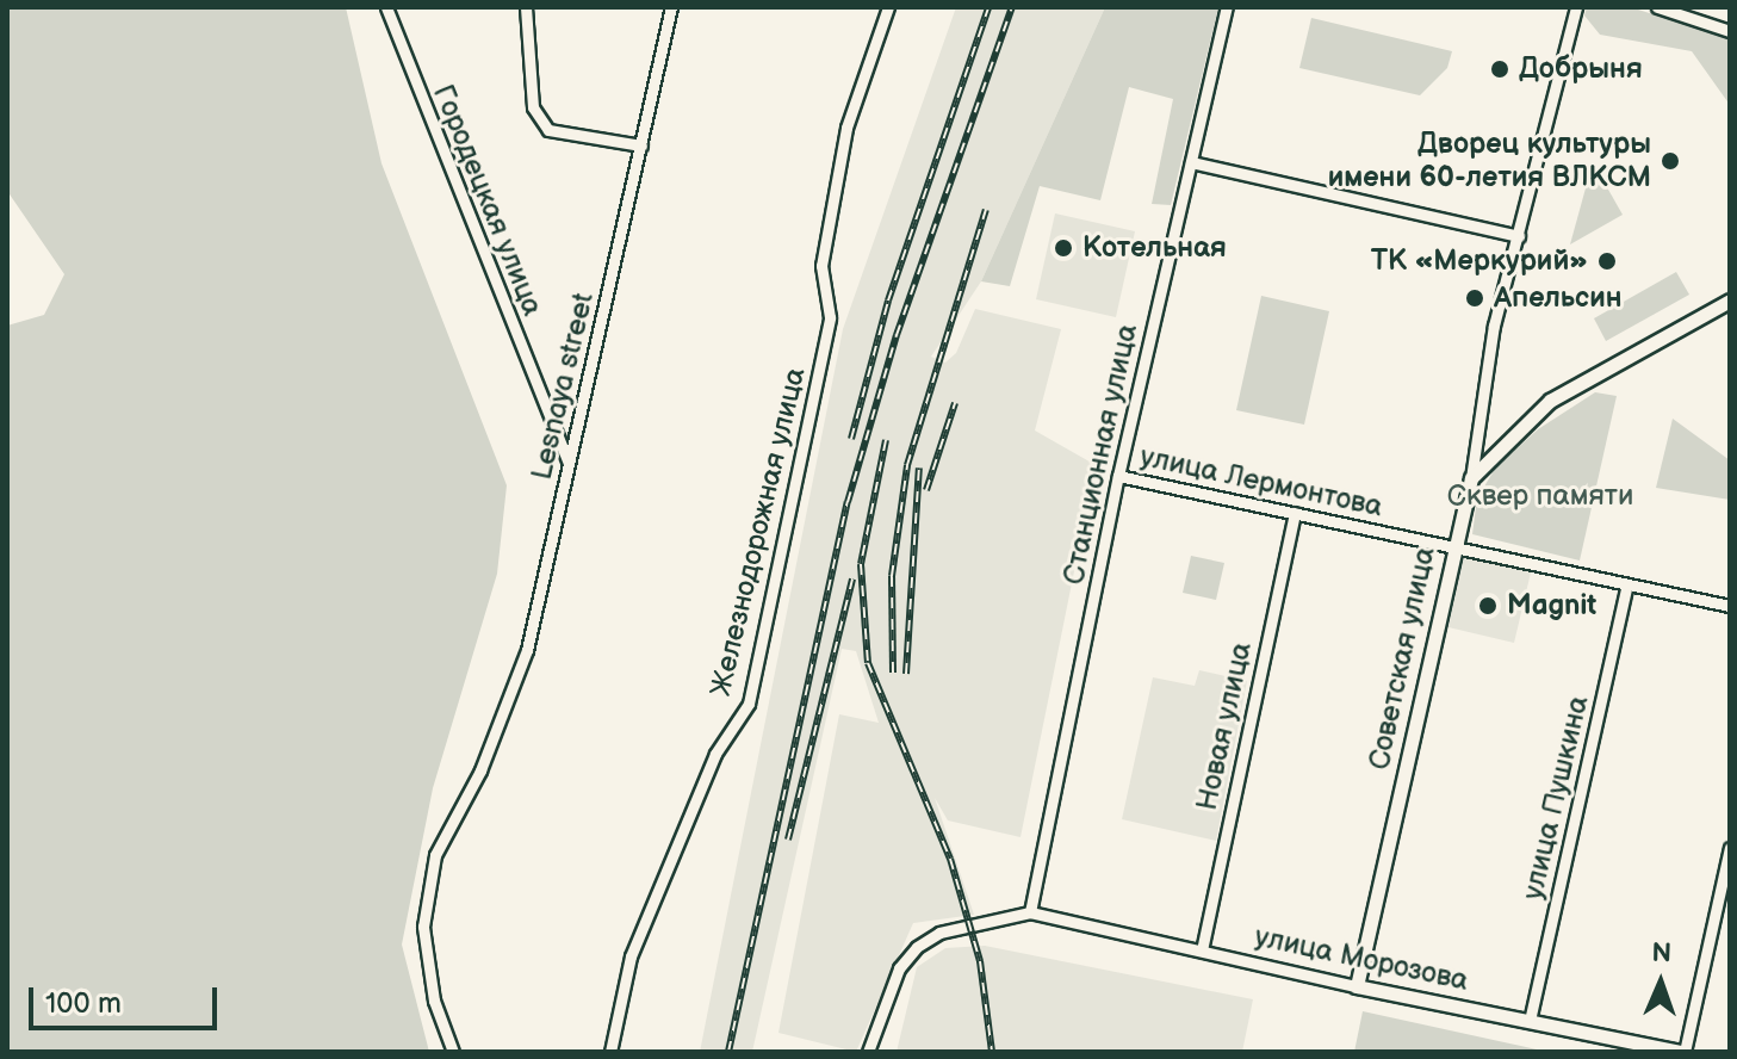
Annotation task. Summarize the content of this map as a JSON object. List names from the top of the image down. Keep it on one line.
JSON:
{"streets":{"street":["Городецкая улица","Lesnaya street","Станционная улица","улица Лермонтова","Железнодорожная улица","Советская улица","Новая улица","улица Пушкина","улица Морозова"]},"crossings":[["Городецкая улица","Lesnaya street"],["Станционная улица","улица Лермонтова"],["Станционная улица","улица Морозова"],["улица Лермонтова","Советская улица"],["улица Лермонтова","Новая улица"],["улица Лермонтова","улица Пушкина"],["Советская улица","улица Морозова"],["Новая улица","улица Морозова"],["улица Пушкина","улица Морозова"]],"parks":["Сквер памяти"],"places":["Добрыня","Дворец культуры имени 60-летия ВЛКСМ","Котельная","ТК «Меркурий»","Апельсин","Magnit"],"scale_bar":"100 m","north":"top"}
